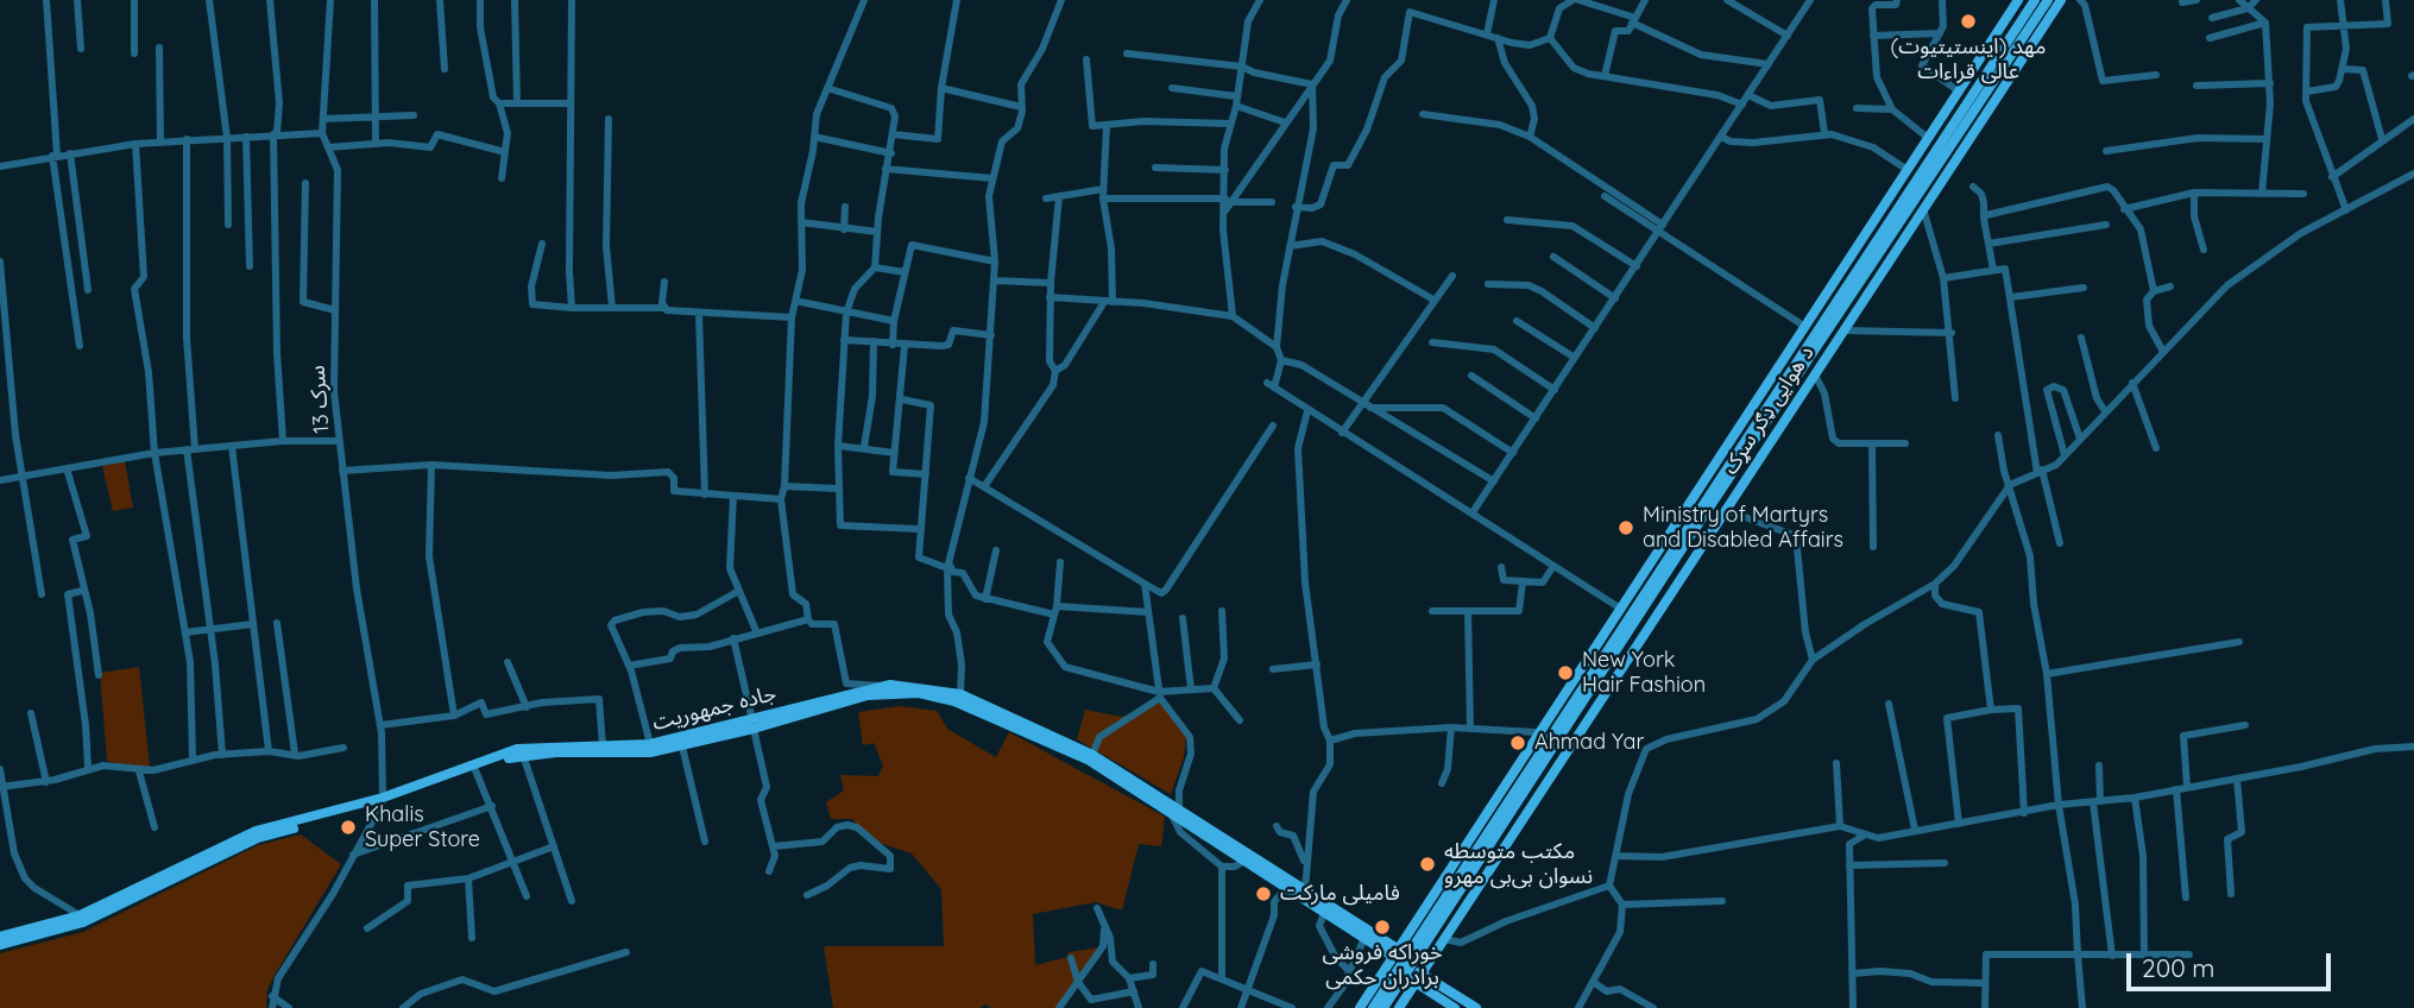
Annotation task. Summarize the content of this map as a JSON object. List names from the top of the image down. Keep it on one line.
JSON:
{"streets":{"main road":["د هوایی ډګر سړک","جاده جمهوریت"],"street":["سرک 13"]},"crossings":[["سرک 13","جاده جمهوریت"],["د هوایی ډګر سړک","جاده جمهوریت"]],"places":["مهد (اینستیتیوت) عالی قراءات","Ministry of Martyrs and Disabled Affairs","New York Hair Fashion","Ahmad Yar","Khalis Super Store","مکتب متوسطه نسوان بی‌بی مهرو","فامیلی مارکت","خوراکه فروشی برادران حکمی"],"scale_bar":"200 m"}
